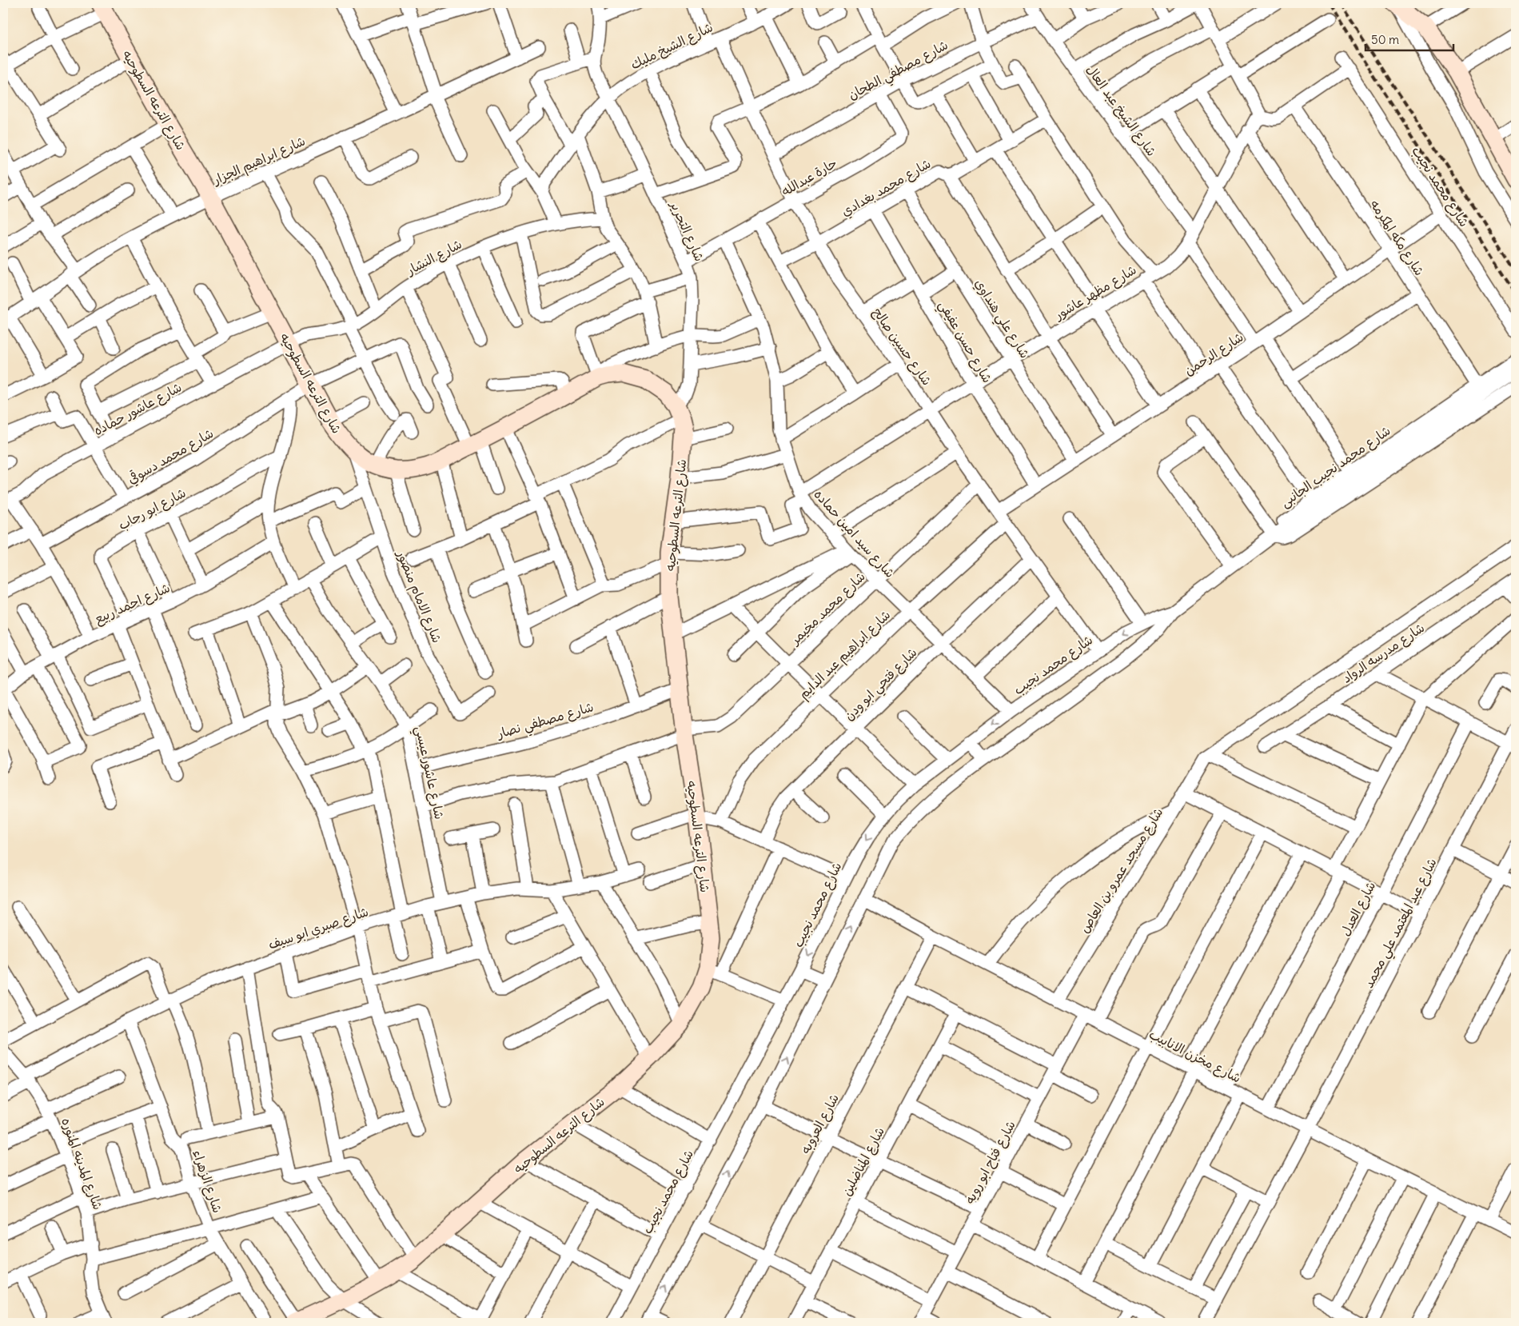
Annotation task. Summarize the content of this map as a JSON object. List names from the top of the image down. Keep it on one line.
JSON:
{"streets":{"street":["شارع الشيخ مليك","شارع مصطفي الطحان","شارع الترعه السطوحيه","شارع الشيخ عبد العال","شارع ابراهيم الجزار","حارة عبدالله","شارع محمد نجيب","شارع محمد بغدادي","شارع التحرير","شارع مكه المكرمه","شارع النشار","شارع مظهر عاشور","شارع علي هنداوي","شارع حسن عفيفي","شارع حسين صالح","شارع الرحمن","شارع عاشور حماده","شارع محمد دسوقي","شارع محمد نجيب الجانبى","شارع ابو رحاب","شارع سيد امين حماده","شارع الامام منصور","شارع احمد ربيع","شارع محمد مخيمر","شارع مدرسه الرواد","شارع ابراهيم عبد الدايم","شارع فتحي ابو ودن","شارع مصطفي نصار","شارع عاشور عيسي","شارع مسجد عمرو بن العاص","شارع العدل","شارع عبد المعتمد علي محمد","شارع صبري ابو سيف","شارع مخزن الانابيب","شارع العروبه","شارع المناضلين","شارع فتاح ابو رويه","شارع المدينه المنوره","شارع الزهراء"]},"crossings":[["شارع الشيخ مليك","شارع التحرير"],["شارع الشيخ مليك","شارع حسين صالح"],["شارع مصطفي الطحان","شارع الشيخ عبد العال"],["شارع مصطفي الطحان","حارة عبدالله"],["شارع مصطفي الطحان","شارع حسين صالح"],["شارع الترعه السطوحيه","شارع ابراهيم الجزار"],["شارع الترعه السطوحيه","شارع التحرير"],["شارع الترعه السطوحيه","شارع النشار"],["شارع الترعه السطوحيه","شارع مظهر عاشور"],["شارع الترعه السطوحيه","شارع عاشور حماده"],["شارع الترعه السطوحيه","شارع محمد دسوقي"],["شارع الترعه السطوحيه","شارع الامام منصور"],["شارع الترعه السطوحيه","شارع محمد مخيمر"],["شارع الترعه السطوحيه","شارع مصطفي نصار"],["شارع الشيخ عبد العال","شارع مظهر عاشور"],["شارع الشيخ عبد العال","شارع الرحمن"],["شارع الشيخ عبد العال","شارع محمد نجيب الجانبى"],["حارة عبدالله","شارع التحرير"],["حارة عبدالله","شارع حسين صالح"],["حارة عبدالله","شارع سيد امين حماده"],["شارع محمد نجيب","شارع حسين صالح"],["شارع محمد نجيب","شارع الرحمن"],["شارع محمد نجيب","شارع محمد نجيب الجانبى"],["شارع محمد نجيب","شارع سيد امين حماده"],["شارع محمد نجيب","شارع مخزن الانابيب"],["شارع محمد بغدادي","شارع علي هنداوي"],["شارع محمد بغدادي","شارع حسن عفيفي"],["شارع محمد بغدادي","شارع حسين صالح"],["شارع مكه المكرمه","شارع الرحمن"],["شارع مكه المكرمه","شارع محمد نجيب الجانبى"],["شارع النشار","شارع عاشور حماده"],["شارع مظهر عاشور","شارع علي هنداوي"],["شارع مظهر عاشور","شارع حسن عفيفي"],["شارع مظهر عاشور","شارع حسين صالح"],["شارع مظهر عاشور","شارع سيد امين حماده"],["شارع علي هنداوي","شارع الرحمن"],["شارع حسن عفيفي","شارع الرحمن"],["شارع حسين صالح","شارع الرحمن"],["شارع حسين صالح","شارع محمد مخيمر"],["شارع حسين صالح","شارع ابراهيم عبد الدايم"],["شارع حسين صالح","شارع فتحي ابو ودن"],["شارع ابو رحاب","شارع احمد ربيع"],["شارع سيد امين حماده","شارع محمد مخيمر"],["شارع سيد امين حماده","شارع ابراهيم عبد الدايم"],["شارع سيد امين حماده","شارع فتحي ابو ودن"],["شارع محمد مخيمر","شارع عاشور عيسي"],["شارع مصطفي نصار","شارع عاشور عيسي"],["شارع عاشور عيسي","شارع صبري ابو سيف"],["شارع مسجد عمرو بن العاص","شارع مخزن الانابيب"],["شارع العدل","شارع مخزن الانابيب"],["شارع عبد المعتمد علي محمد","شارع مخزن الانابيب"],["شارع صبري ابو سيف","شارع المدينه المنوره"],["شارع صبري ابو سيف","شارع الزهراء"],["شارع مخزن الانابيب","شارع العروبه"],["شارع مخزن الانابيب","شارع فتاح ابو رويه"]],"scale_bar":"50 m"}
